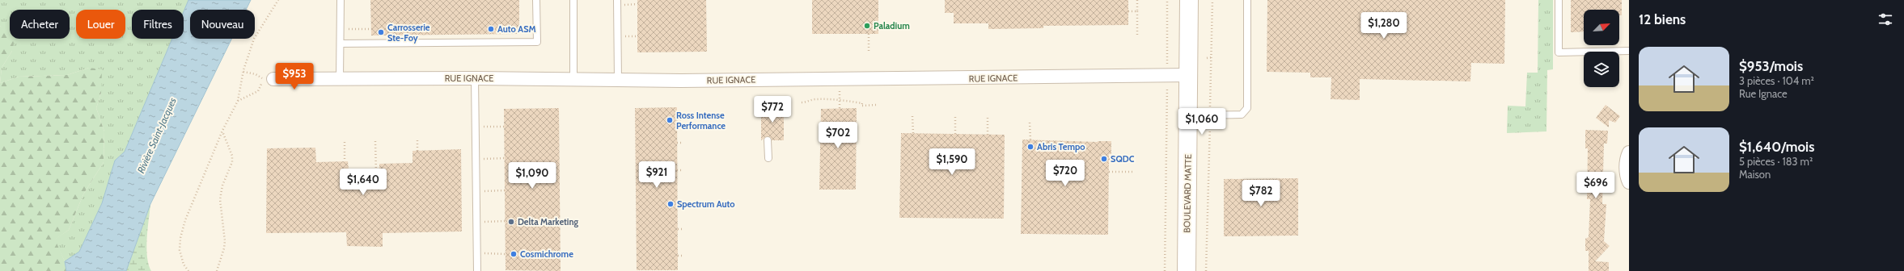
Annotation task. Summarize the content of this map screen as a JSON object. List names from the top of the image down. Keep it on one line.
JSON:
{"streets":{"main road":["BOULEVARD MATTE"],"street":["RUE IGNACE"]},"crossings":[["RUE IGNACE","BOULEVARD MATTE"]],"water":["Rivière Saint-Jacques"],"places":["Paladium","Auto ASM","Carrosserie Ste-Foy","Ross Intense Performance","Abris Tempo","SQDC","Spectrum Auto","Delta Marketing","Cosmichrome"],"north":"top right","page":{"heading":"12 biens","chip":["Acheter","Louer","Filtres","Nouveau"],"price":["$1,280","$953","$772","$1,060","$702","$1,590","$720","$921","$1,090","$1,640","$696","$782"],"list":[{"name":"$953/mois","note":"3 pièces · 104 m² · Rue Ignace"},{"name":"$1,640/mois","note":"5 pièces · 183 m² · Maison"}]}}
